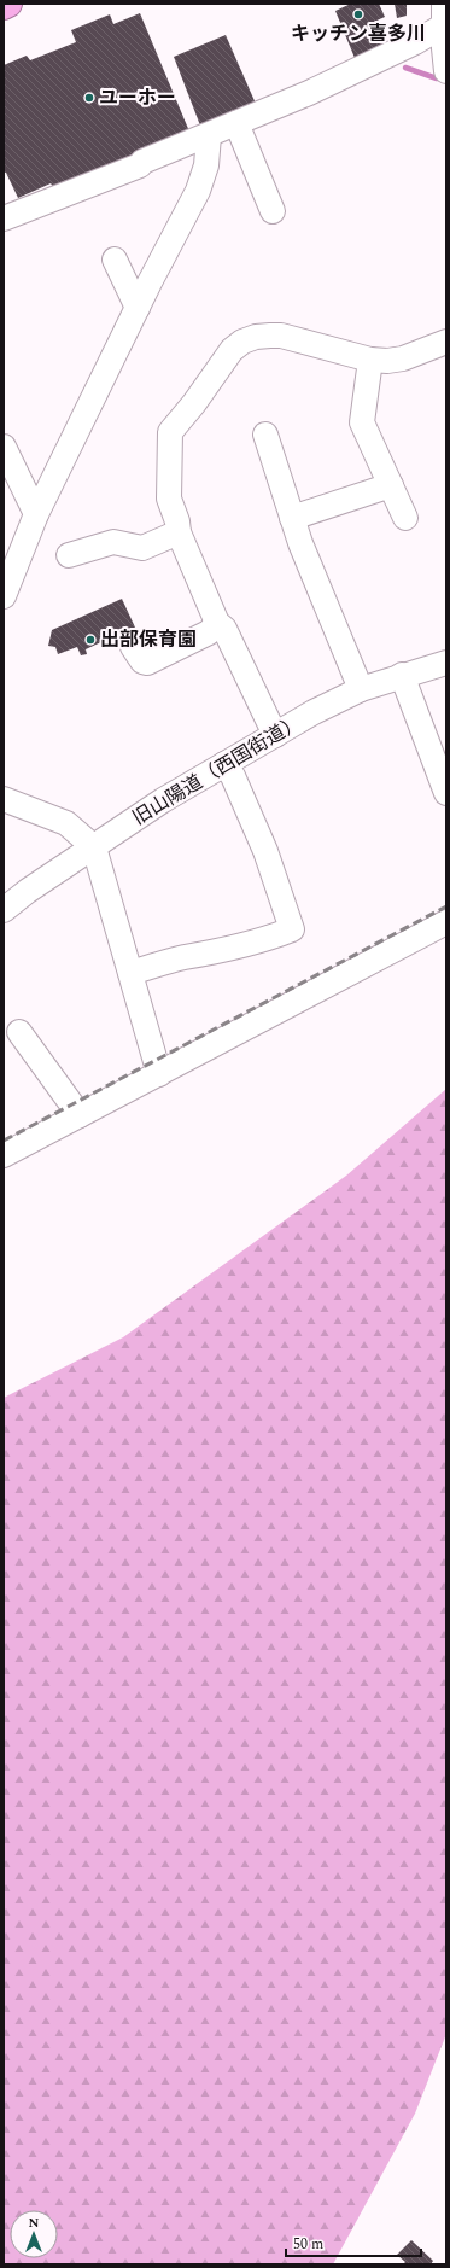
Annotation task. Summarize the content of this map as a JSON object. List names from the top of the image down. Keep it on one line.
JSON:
{"streets":{"street":["旧山陽道（西国街道）"]},"places":["キッチン喜多川","ユーホー","出部保育園"],"scale_bar":"50 m","north":"top"}
